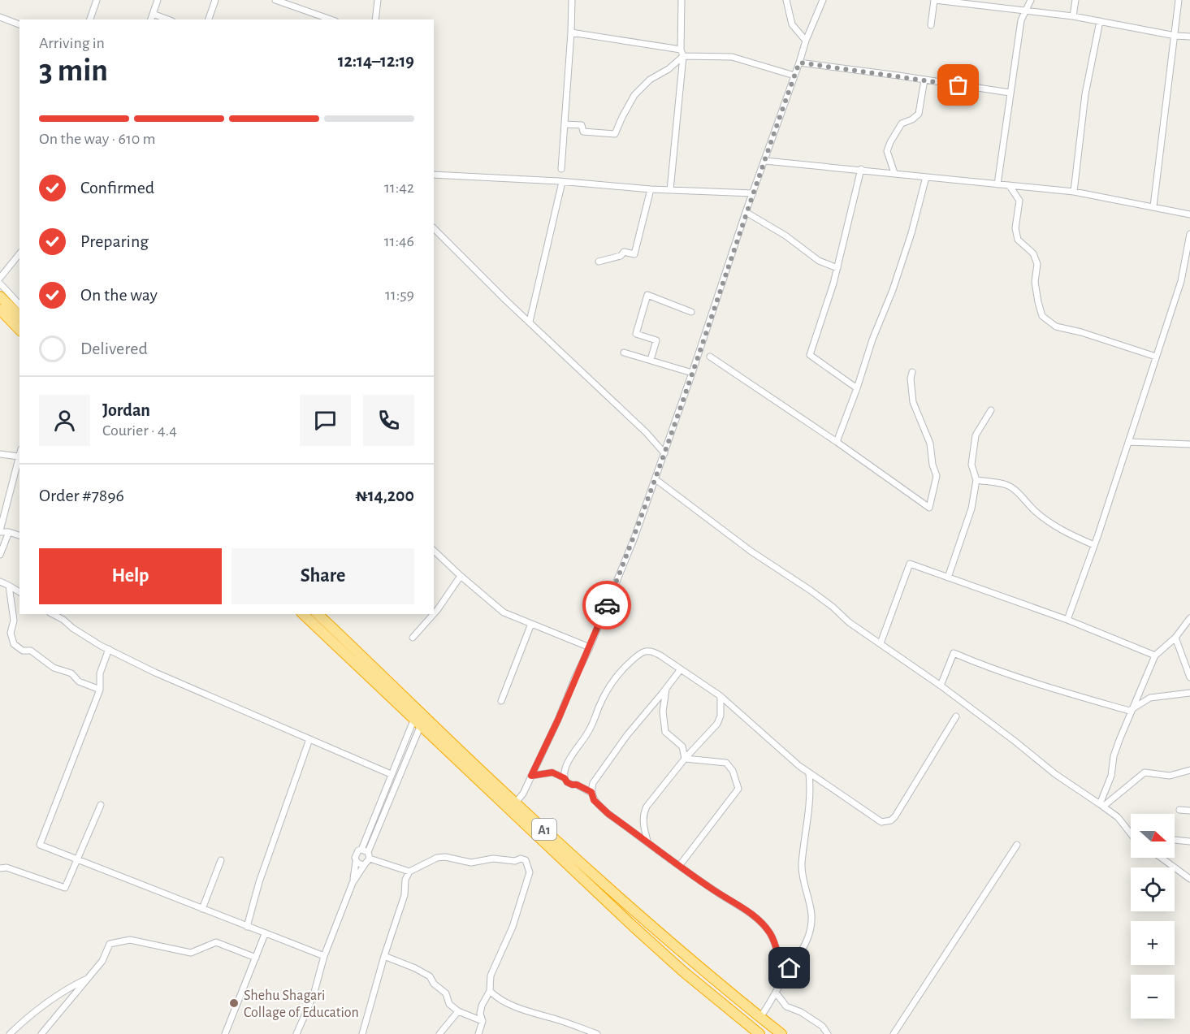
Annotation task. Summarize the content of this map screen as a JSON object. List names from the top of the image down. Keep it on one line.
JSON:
{"streets":{"highway":["A1"]},"places":["Shehu Shagari Collage of Education"],"north":"right","page":{"heading":["3 min","Arriving in","12:14–12:19"],"panel":["Jordan","Courier · 4.4","Order #7896","₦14,200"],"bar":"On the way · 610 m","list":[["Confirmed","11:42"],["Preparing","11:46"],["On the way","11:59"],"Delivered"],"buttons":["Help","Share"],"map_buttons":["+","−"]}}
